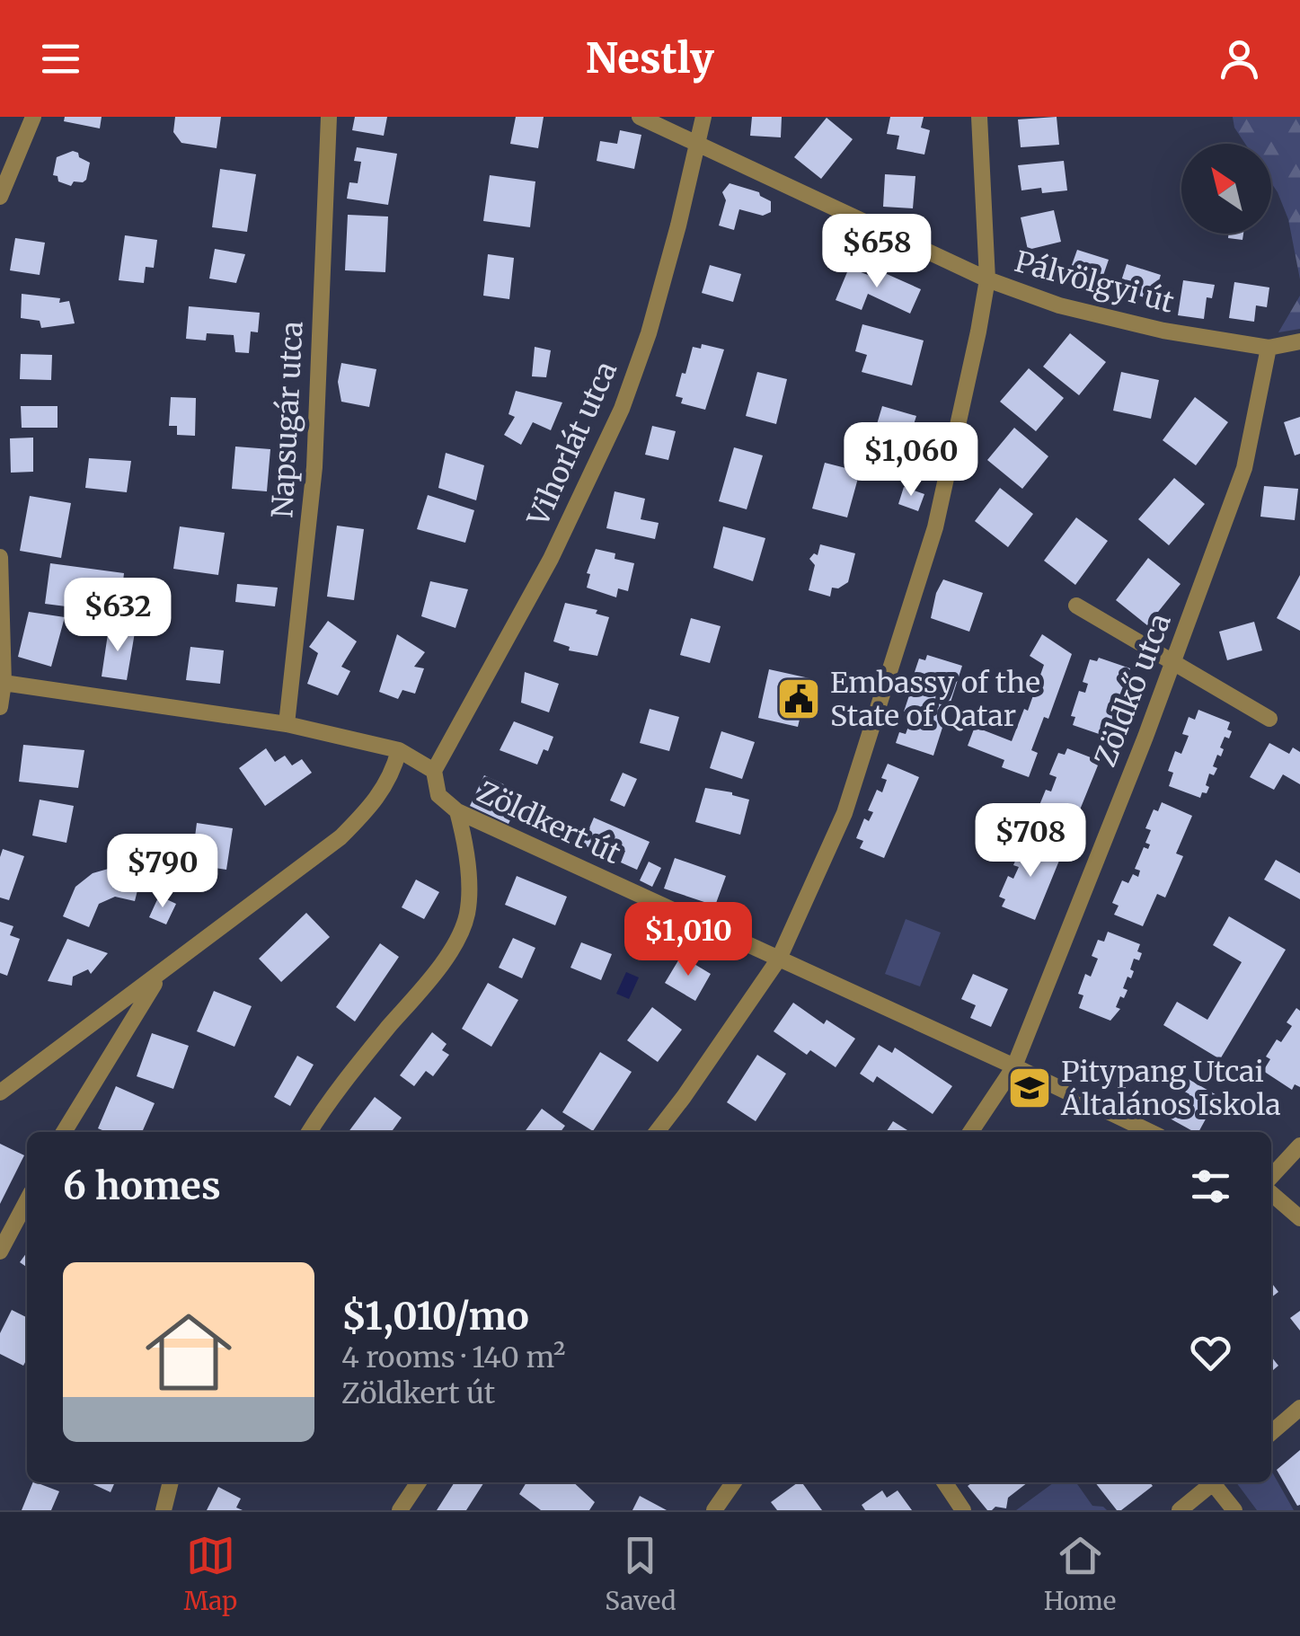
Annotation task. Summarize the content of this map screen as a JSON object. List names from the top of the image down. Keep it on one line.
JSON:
{"streets":{"street":["Pálvölgyi út","Napsugár utca","Vihorlát utca","Zöldkő utca","Zöldkert út"]},"crossings":[["Pálvölgyi út","Vihorlát utca"],["Pálvölgyi út","Zöldkő utca"],["Vihorlát utca","Zöldkert út"],["Zöldkő utca","Zöldkert út"]],"places":{"public building":["Embassy of the State of Qatar"],"school or university":["Pitypang Utcai Általános Iskola"]},"north":"top left","page":{"header":"Nestly","price":["$658","$1,060","$632","$708","$790","$1,010"],"heading":"6 homes","list":[{"name":"$1,010/mo","note":"4 rooms · 140 m² · Zöldkert út"}],"tabs":["Map","Saved","Home"]}}
